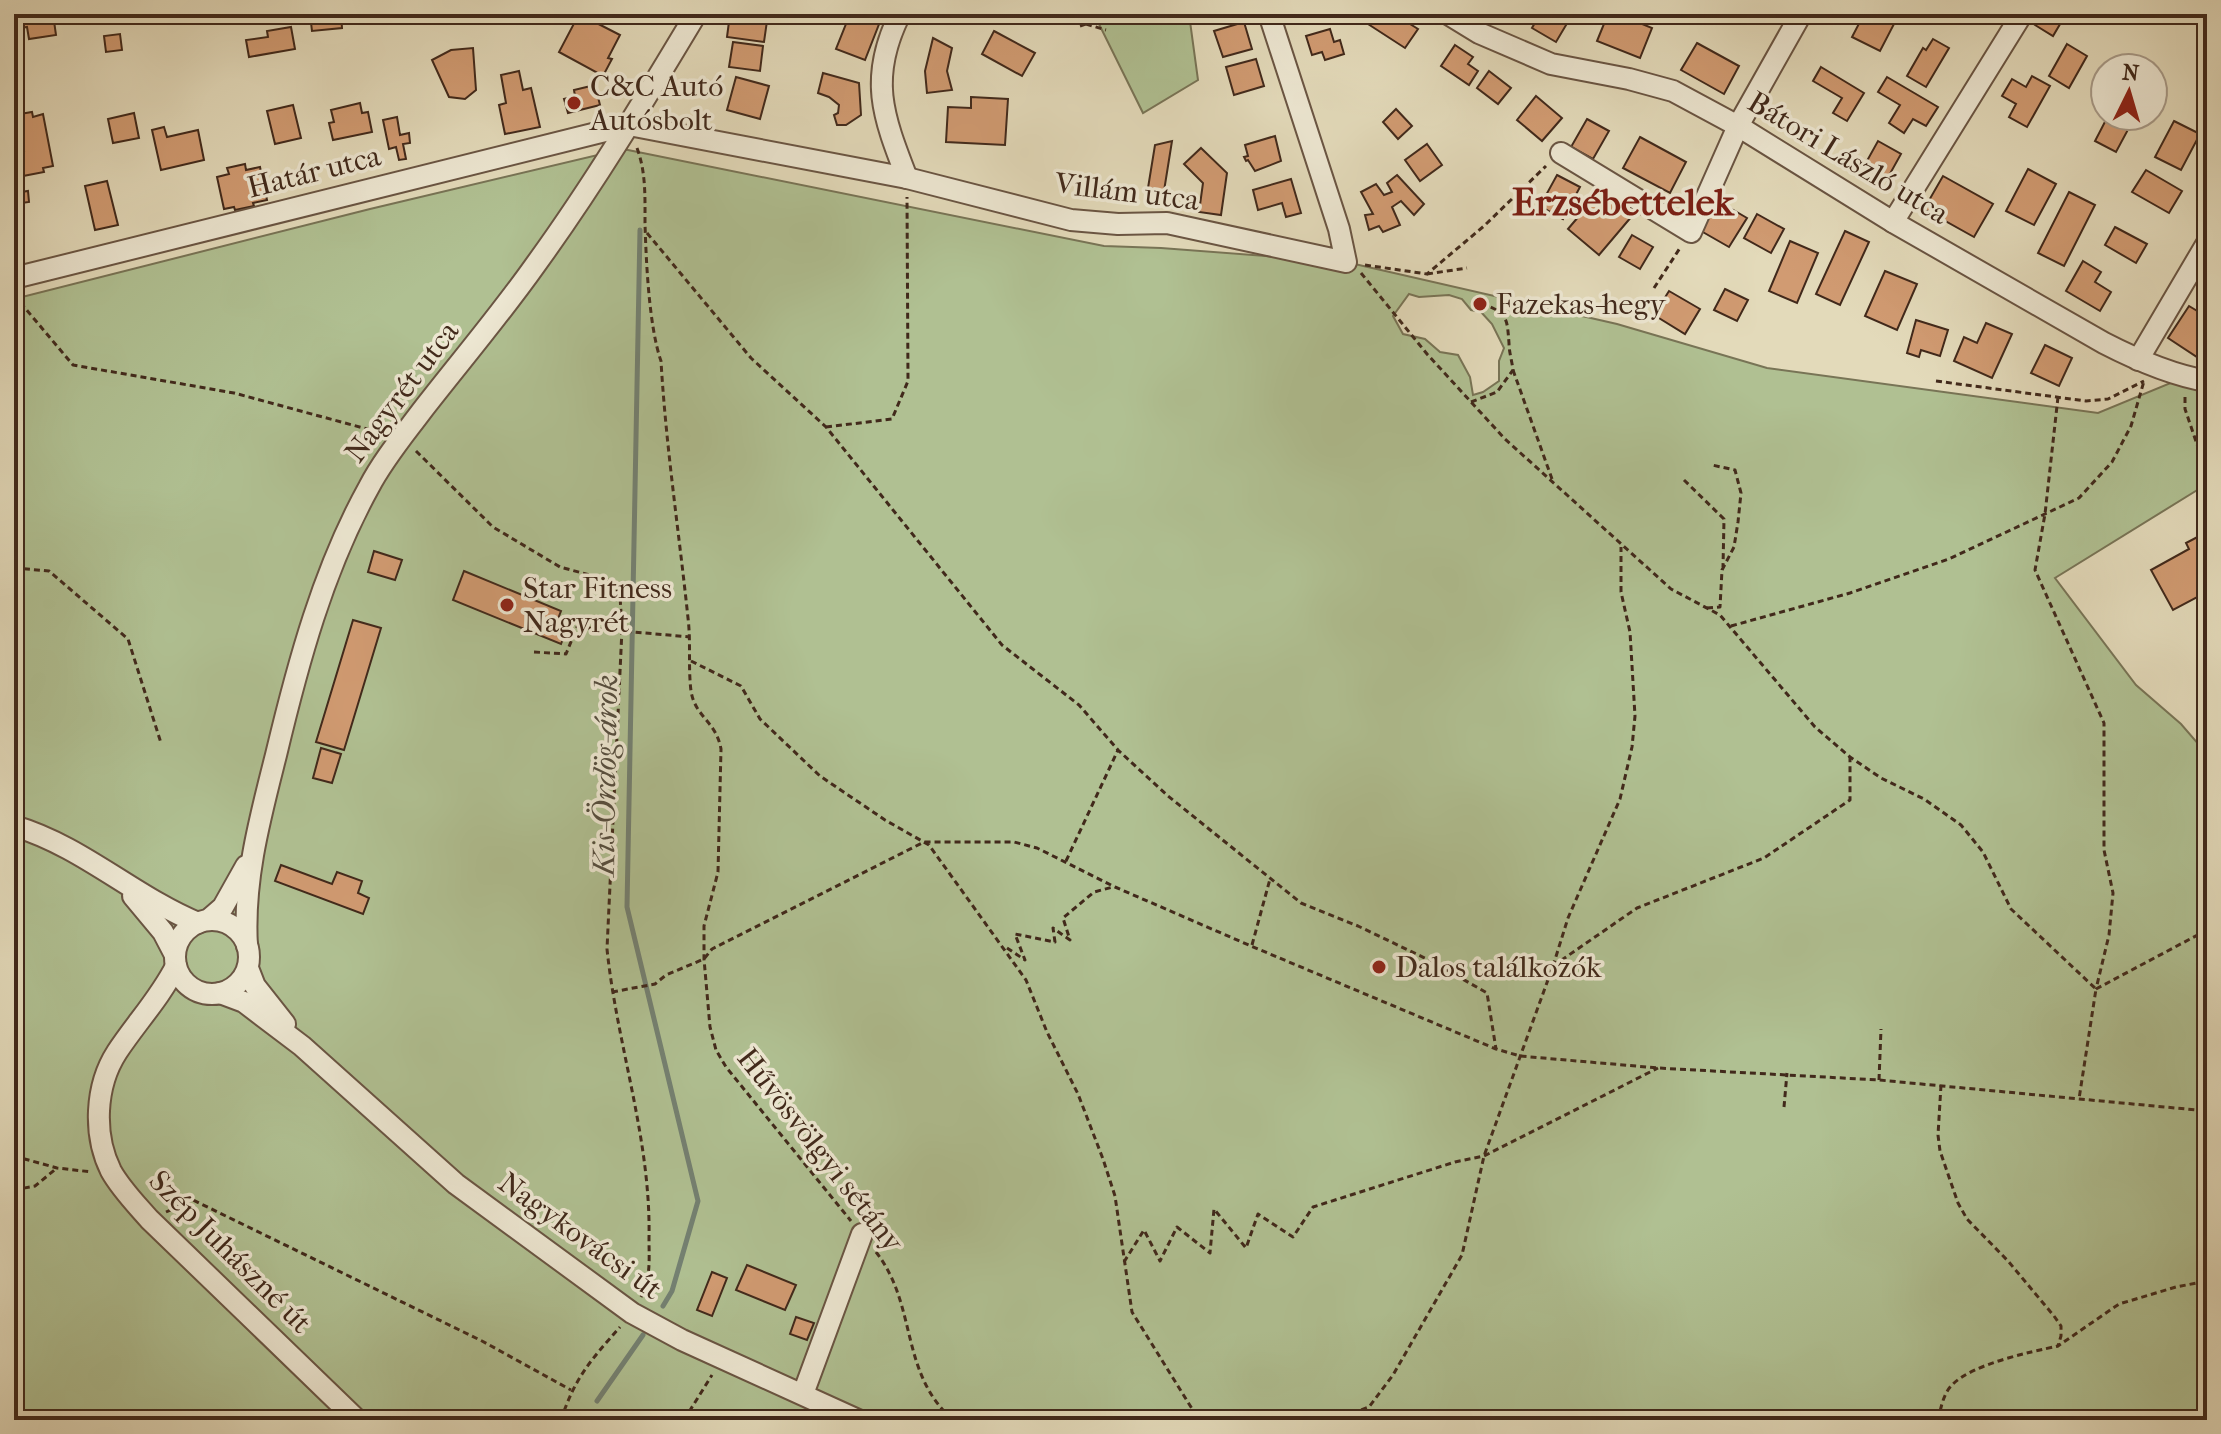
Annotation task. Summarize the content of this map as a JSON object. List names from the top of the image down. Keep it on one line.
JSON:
{"streets":{"street":["Bátori László utca","Határ utca","Villám utca","Nagyrét utca","Nagykovácsi út","Szép Juhászné út"],"path":["Hűvösvölgyi sétány"]},"crossings":[["Határ utca","Villám utca"],["Határ utca","Nagyrét utca"],["Határ utca","Hűvösvölgyi sétány"],["Villám utca","Nagyrét utca"],["Villám utca","Hűvösvölgyi sétány"],["Nagyrét utca","Hűvösvölgyi sétány"],["Nagyrét utca","Nagykovácsi út"],["Nagyrét utca","Szép Juhászné út"],["Nagykovácsi út","Szép Juhászné út"]],"districts":["Erzsébettelek"],"water":["Kis-Ördög-árok"],"places":["C&C Autó Autósbolt","Fazekas-hegy","Star Fitness Nagyrét","Dalos találkozók"],"north":"top"}
